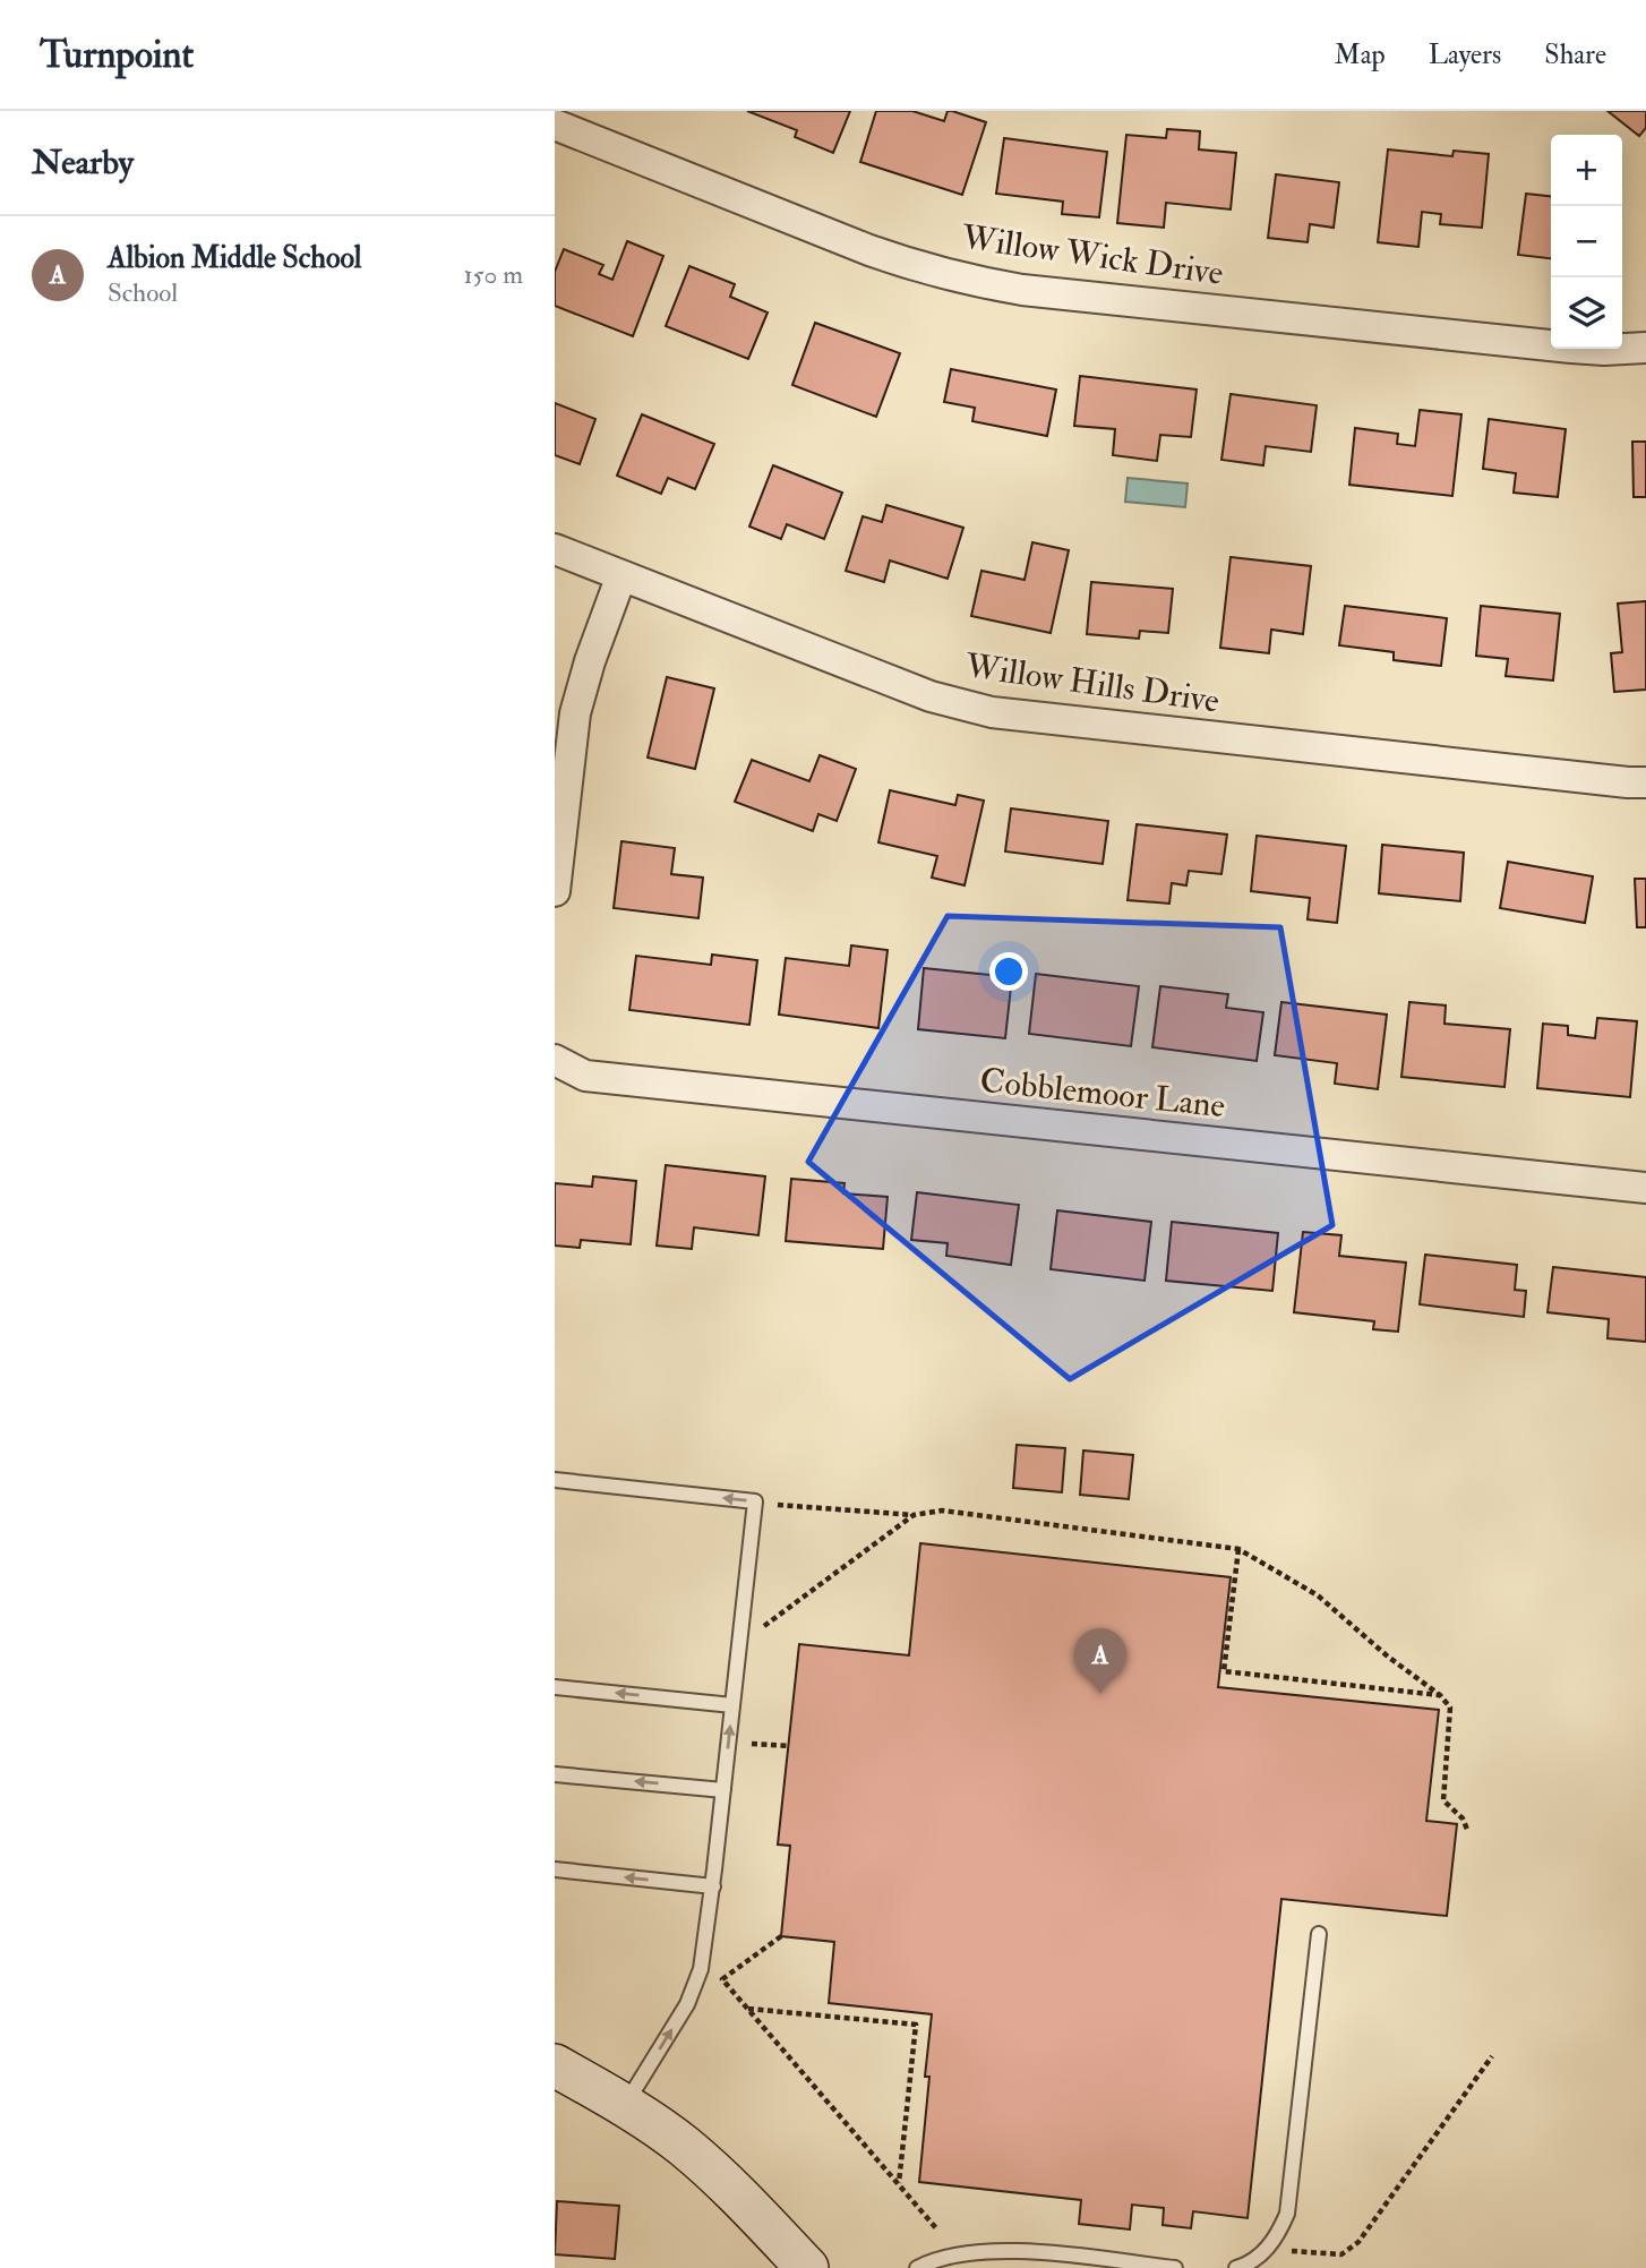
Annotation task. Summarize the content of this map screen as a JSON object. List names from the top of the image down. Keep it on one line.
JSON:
{"streets":{"street":["Willow Wick Drive","Willow Hills Drive","Cobblemoor Lane"]},"page":{"header":"Turnpoint","nav":["Map","Layers","Share"],"heading":"Nearby","map_buttons":["+","−"],"list":[{"mark":"A","name":"Albion Middle School","note":"School","value":"150 m"}],"pins":"A"}}
